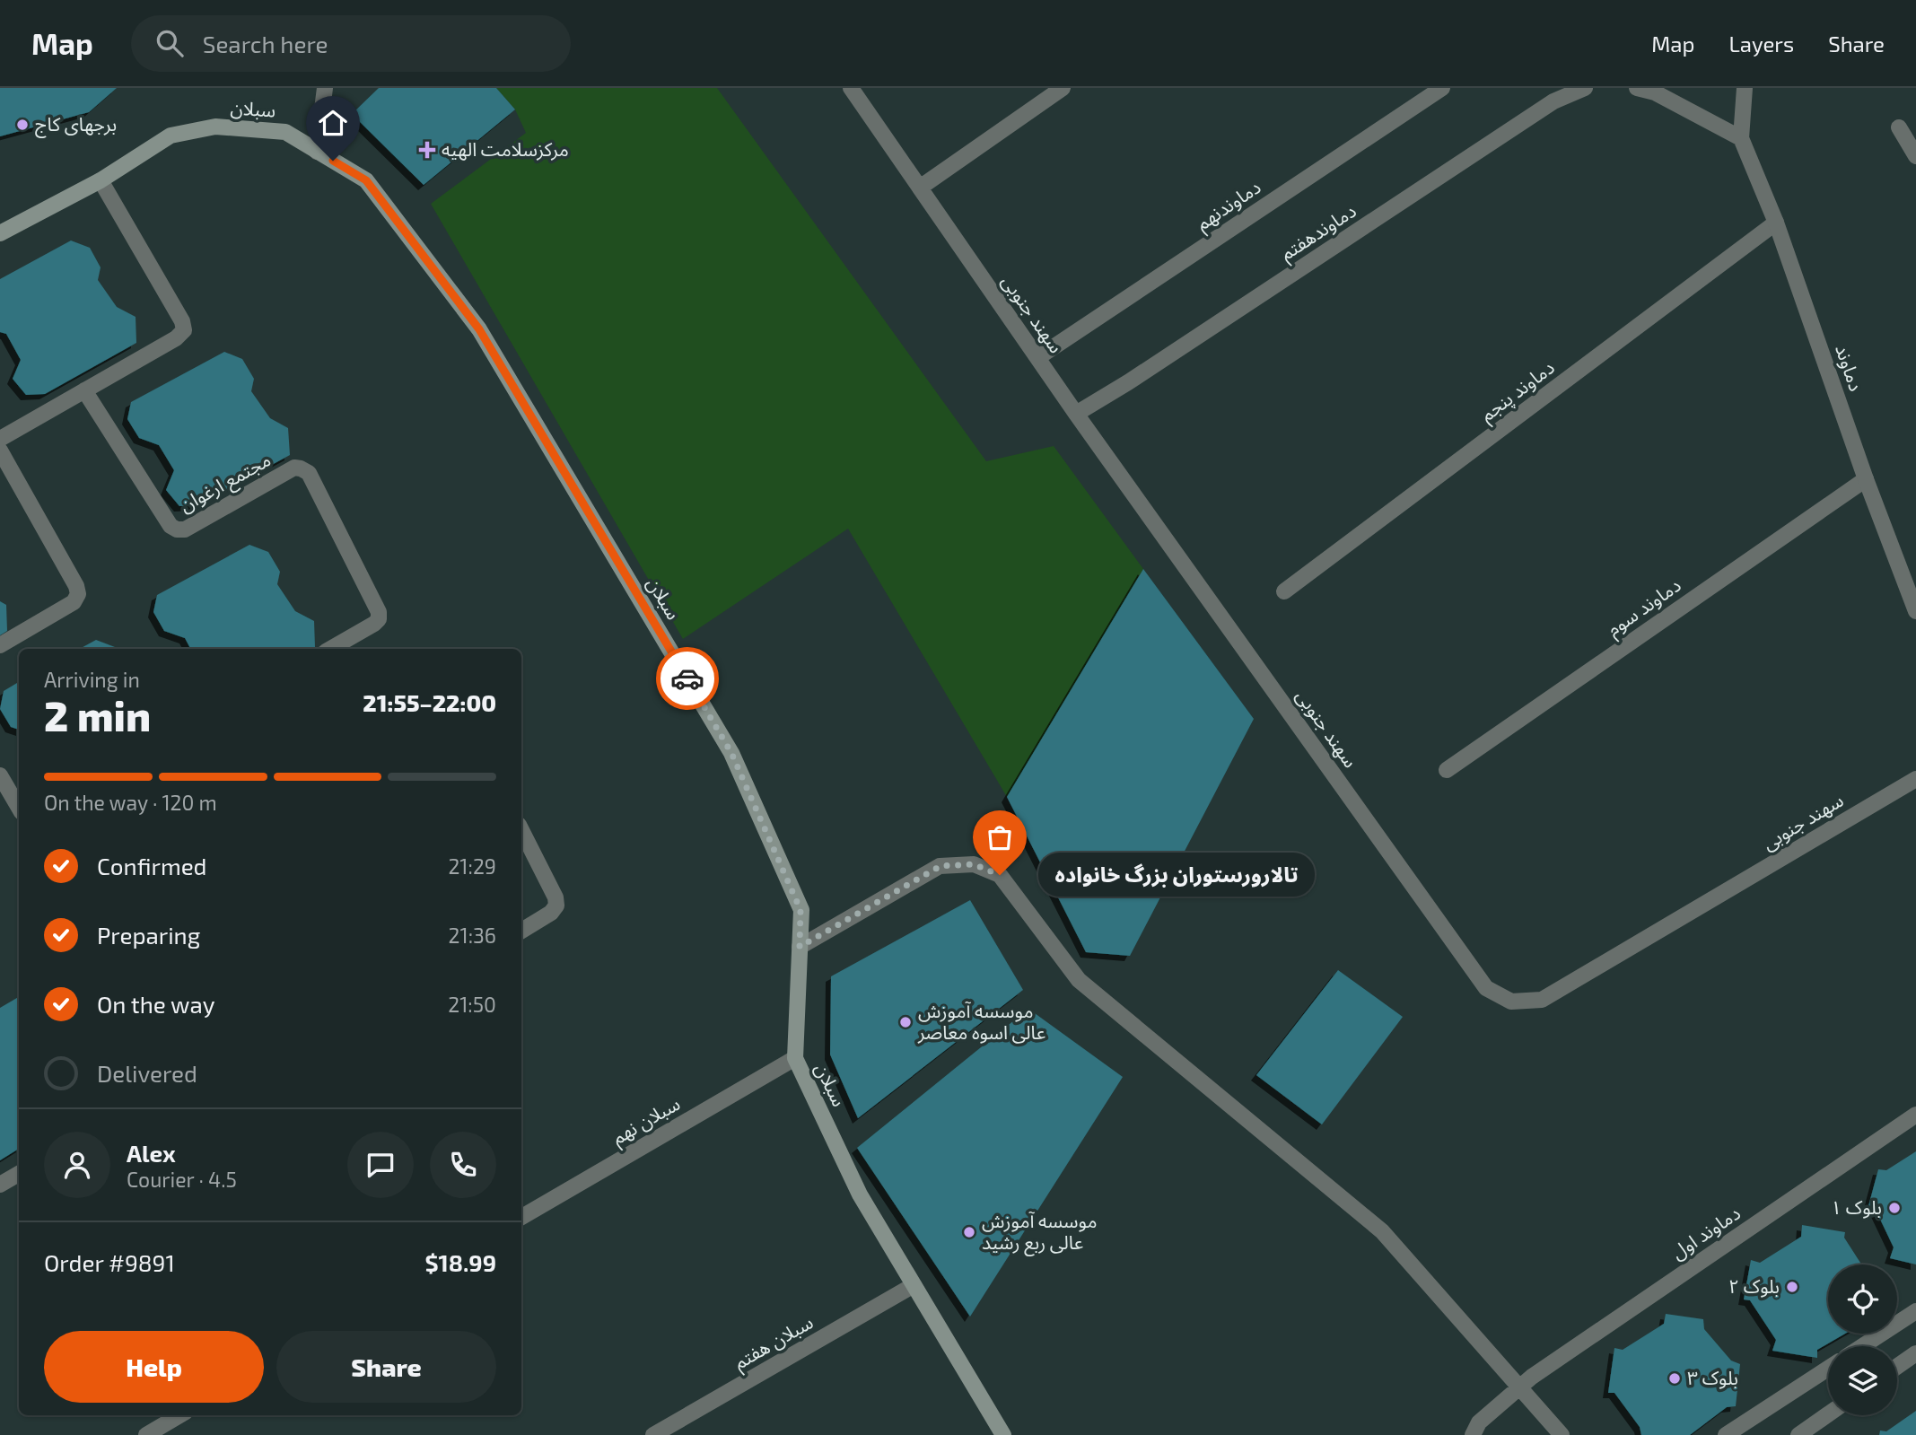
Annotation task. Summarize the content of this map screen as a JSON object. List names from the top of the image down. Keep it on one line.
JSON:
{"streets":{"street":["سبلان","دماوندنهم","دماوندهفتم","سهند جنوبی","دماوند","دماوند پنجم","مجتمع ارغوان","دماوند سوم","سبلان نهم","دماوند اول","سبلان هفتم"]},"crossings":[["سبلان","سبلان نهم"],["سبلان","سبلان هفتم"],["دماوندنهم","سهند جنوبی"],["دماوندهفتم","سهند جنوبی"],["دماوند","دماوند پنجم"],["دماوند","دماوند سوم"]],"places":{"other":["برجهای کاج","تالارورستوران بزرگ خانواده","موسسه آموزش عالی اسوه معاصر","بلوک ۱","موسسه آموزش عالی ربع رشید","بلوک ۲","بلوک ۳"],"health":["مرکزسلامت الهیه"]},"page":{"header":"Map","search":"Search here","nav":["Map","Layers","Share"],"heading":["2 min","Arriving in","21:55–22:00"],"panel":["Alex","Courier · 4.5","Order #9891","$18.99"],"bar":"On the way · 120 m","list":[["Confirmed","21:29"],["Preparing","21:36"],["On the way","21:50"],"Delivered"],"bubble":"تالارورستوران بزرگ خانواده","buttons":["Help","Share"]}}
